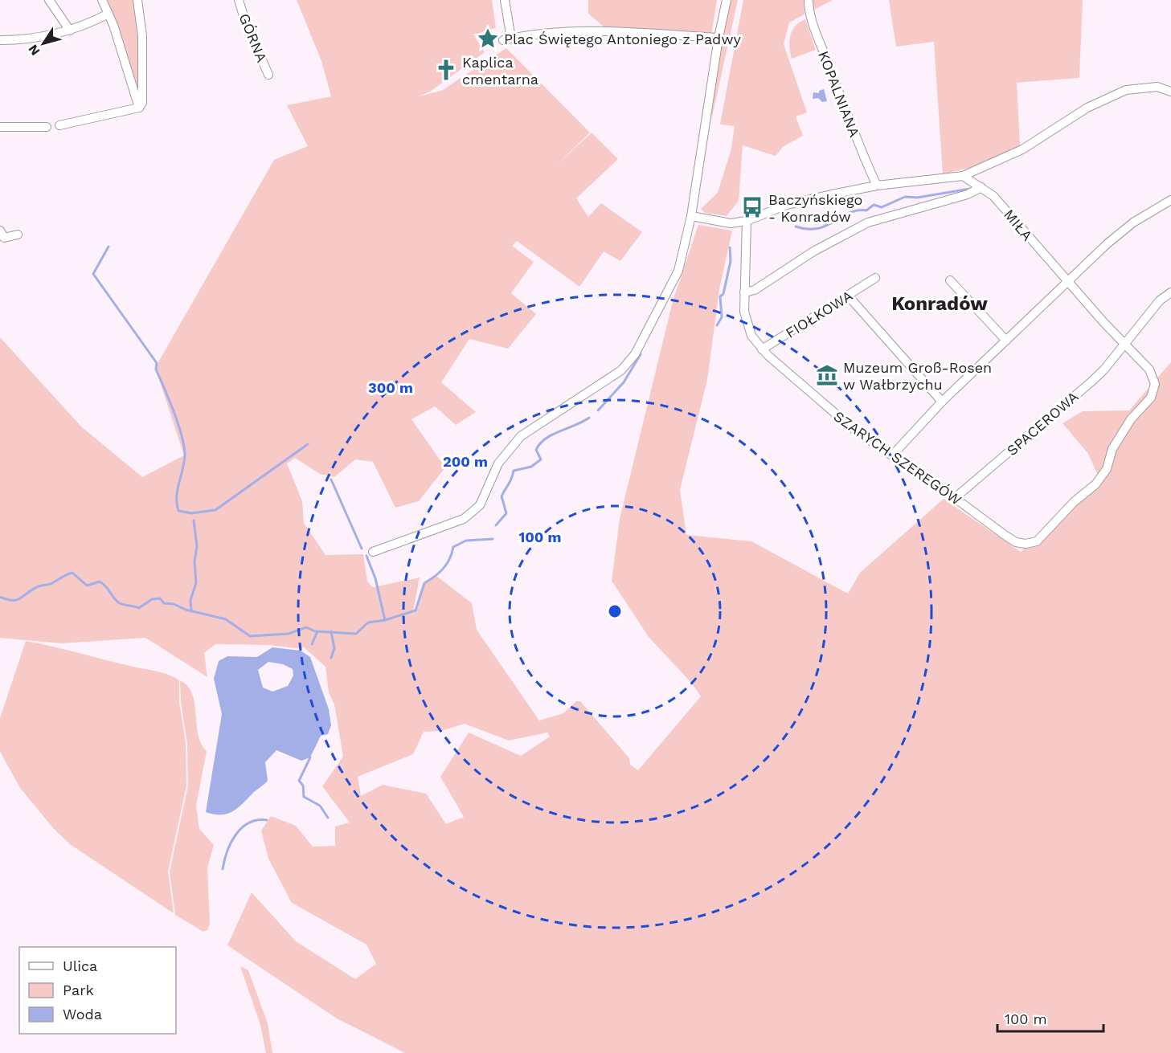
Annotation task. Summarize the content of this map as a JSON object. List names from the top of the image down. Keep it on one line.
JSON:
{"streets":{"street":["GÓRNA","KOPALNIANA","MIŁA","FIOŁKOWA","SPACEROWA","SZARYCH SZEREGÓW"]},"crossings":[["MIŁA","SPACEROWA"],["MIŁA","SZARYCH SZEREGÓW"],["FIOŁKOWA","SZARYCH SZEREGÓW"],["SPACEROWA","SZARYCH SZEREGÓW"]],"districts":["Konradów"],"places":{"place":["Plac Świętego Antoniego z Padwy"],"church":["Kaplica cmentarna"],"bus stop":["Baczyńskiego - Konradów"],"museum":["Muzeum Groß-Rosen w Wałbrzychu"]},"legend":["Ulica","Park","Woda"],"scale_bar":"100 m","north":"bottom left","rings":["300 m","200 m","100 m"]}
